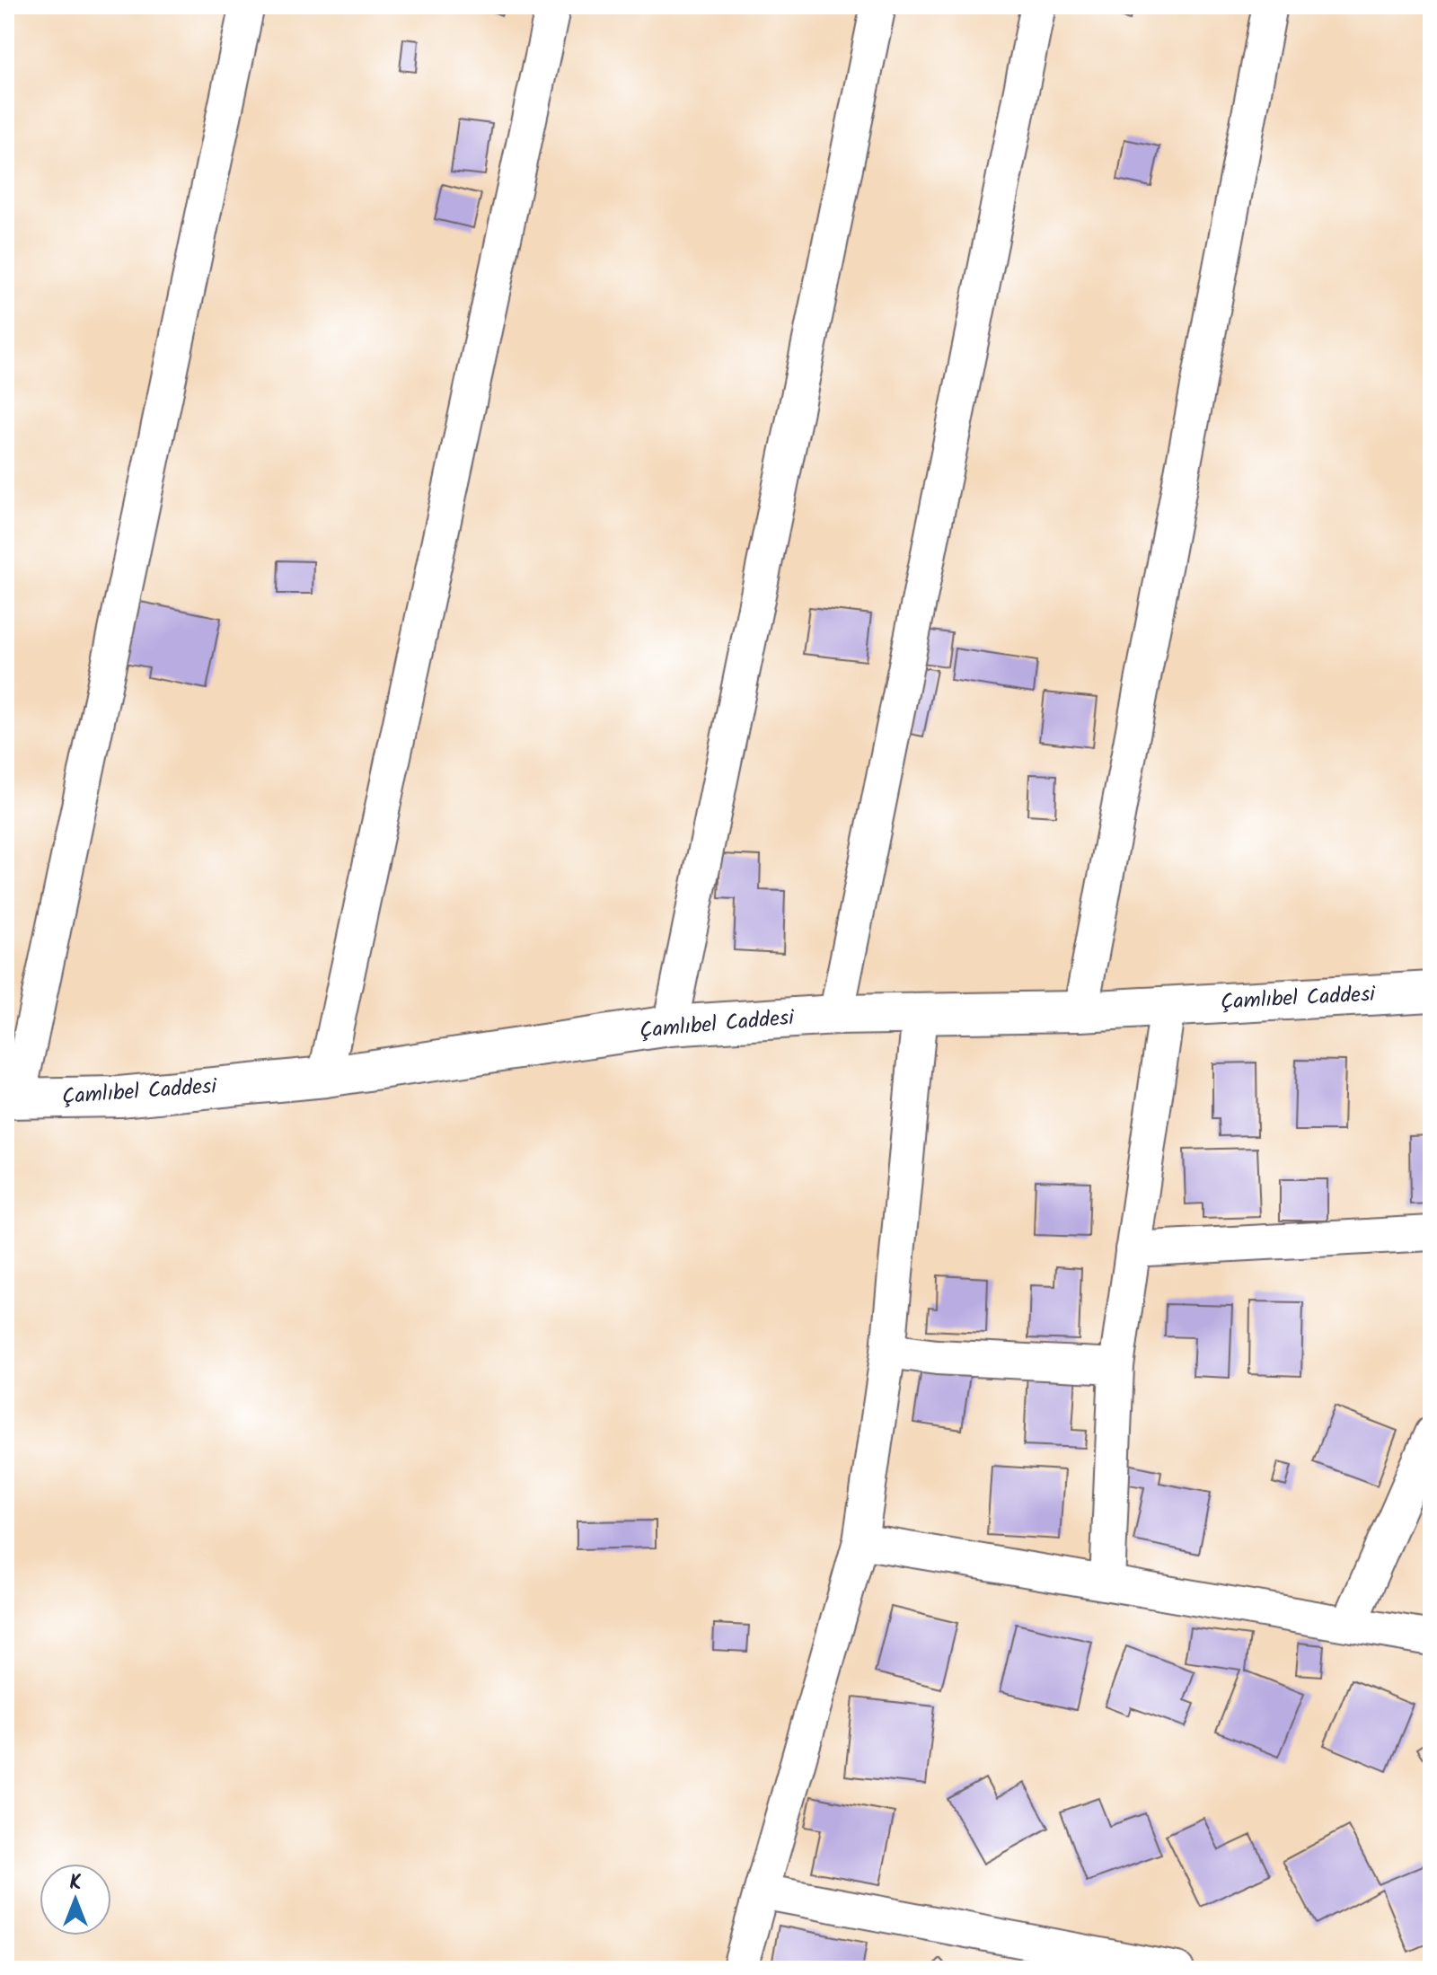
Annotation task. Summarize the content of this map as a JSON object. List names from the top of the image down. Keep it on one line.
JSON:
{"streets":{"main road":["Çamlıbel Caddesi"]},"north":"top"}
